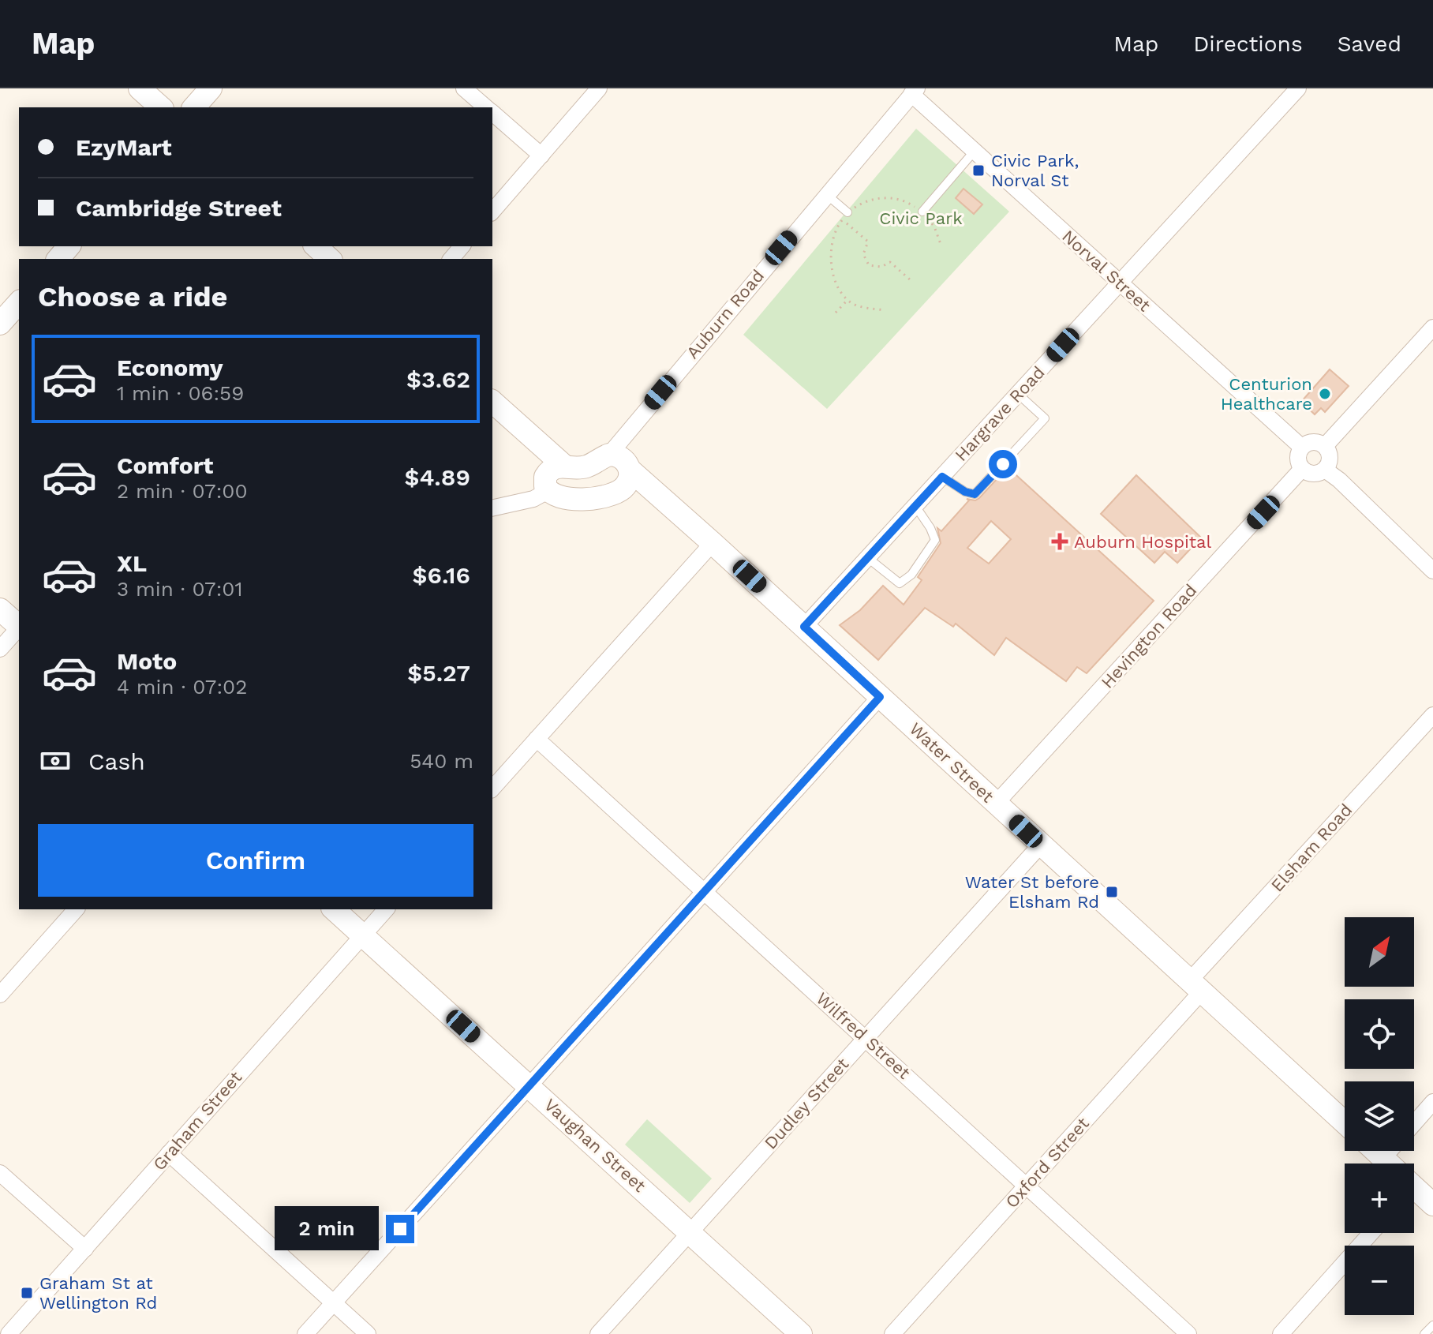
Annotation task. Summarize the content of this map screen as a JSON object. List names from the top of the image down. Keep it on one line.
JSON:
{"streets":{"street":["Norval Street","Auburn Road","Hargrave Road","Hevington Road","Water Street","Elsham Road","Wilfred Street","Dudley Street","Graham Street","Vaughan Street","Oxford Street"]},"crossings":[["Norval Street","Auburn Road"],["Norval Street","Hargrave Road"],["Norval Street","Hevington Road"],["Auburn Road","Water Street"],["Hargrave Road","Water Street"],["Hevington Road","Water Street"],["Water Street","Elsham Road"],["Water Street","Dudley Street"],["Water Street","Oxford Street"],["Elsham Road","Oxford Street"],["Wilfred Street","Dudley Street"],["Wilfred Street","Oxford Street"],["Dudley Street","Vaughan Street"],["Graham Street","Vaughan Street"]],"parks":["Civic Park"],"places":{"transit":["Civic Park, Norval St","Water St before Elsham Rd","Graham St at Wellington Rd"],"other":["Centurion Healthcare"],"health":["Auburn Hospital"]},"north":"top right","page":{"header":"Map","nav":["Map","Directions","Saved"],"banner":["EzyMart","Cambridge Street"],"heading":"Choose a ride","list":[{"name":"Economy","note":"1 min · 06:59","value":"$3.62"},{"name":"Comfort","note":"2 min · 07:00","value":"$4.89"},{"name":"XL","note":"3 min · 07:01","value":"$6.16"},{"name":"Moto","note":"4 min · 07:02","value":"$5.27"}],"pay":["Cash","540 m"],"buttons":"Confirm","map_buttons":["+","−"],"bubble":"2 min"}}
